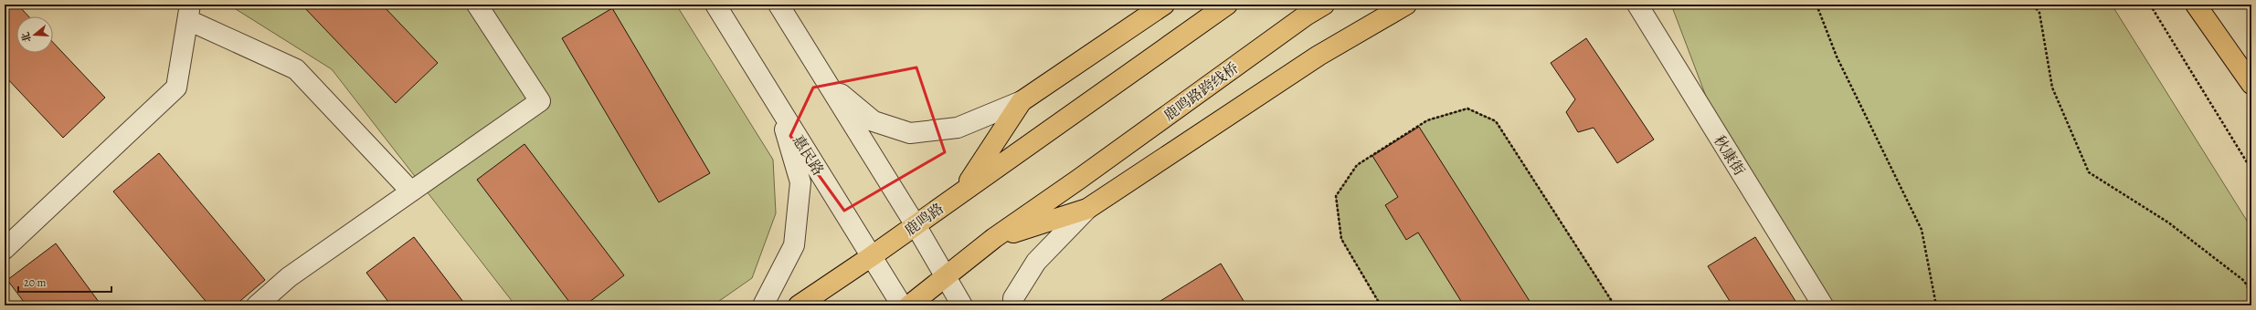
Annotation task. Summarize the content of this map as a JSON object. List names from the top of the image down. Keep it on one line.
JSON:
{"streets":{"main road":["鹿鸣路跨线桥","鹿鸣路"],"street":["惠民路","秋康街"]},"crossings":[["惠民路","鹿鸣路"]],"scale_bar":"20 m","north":"left"}
